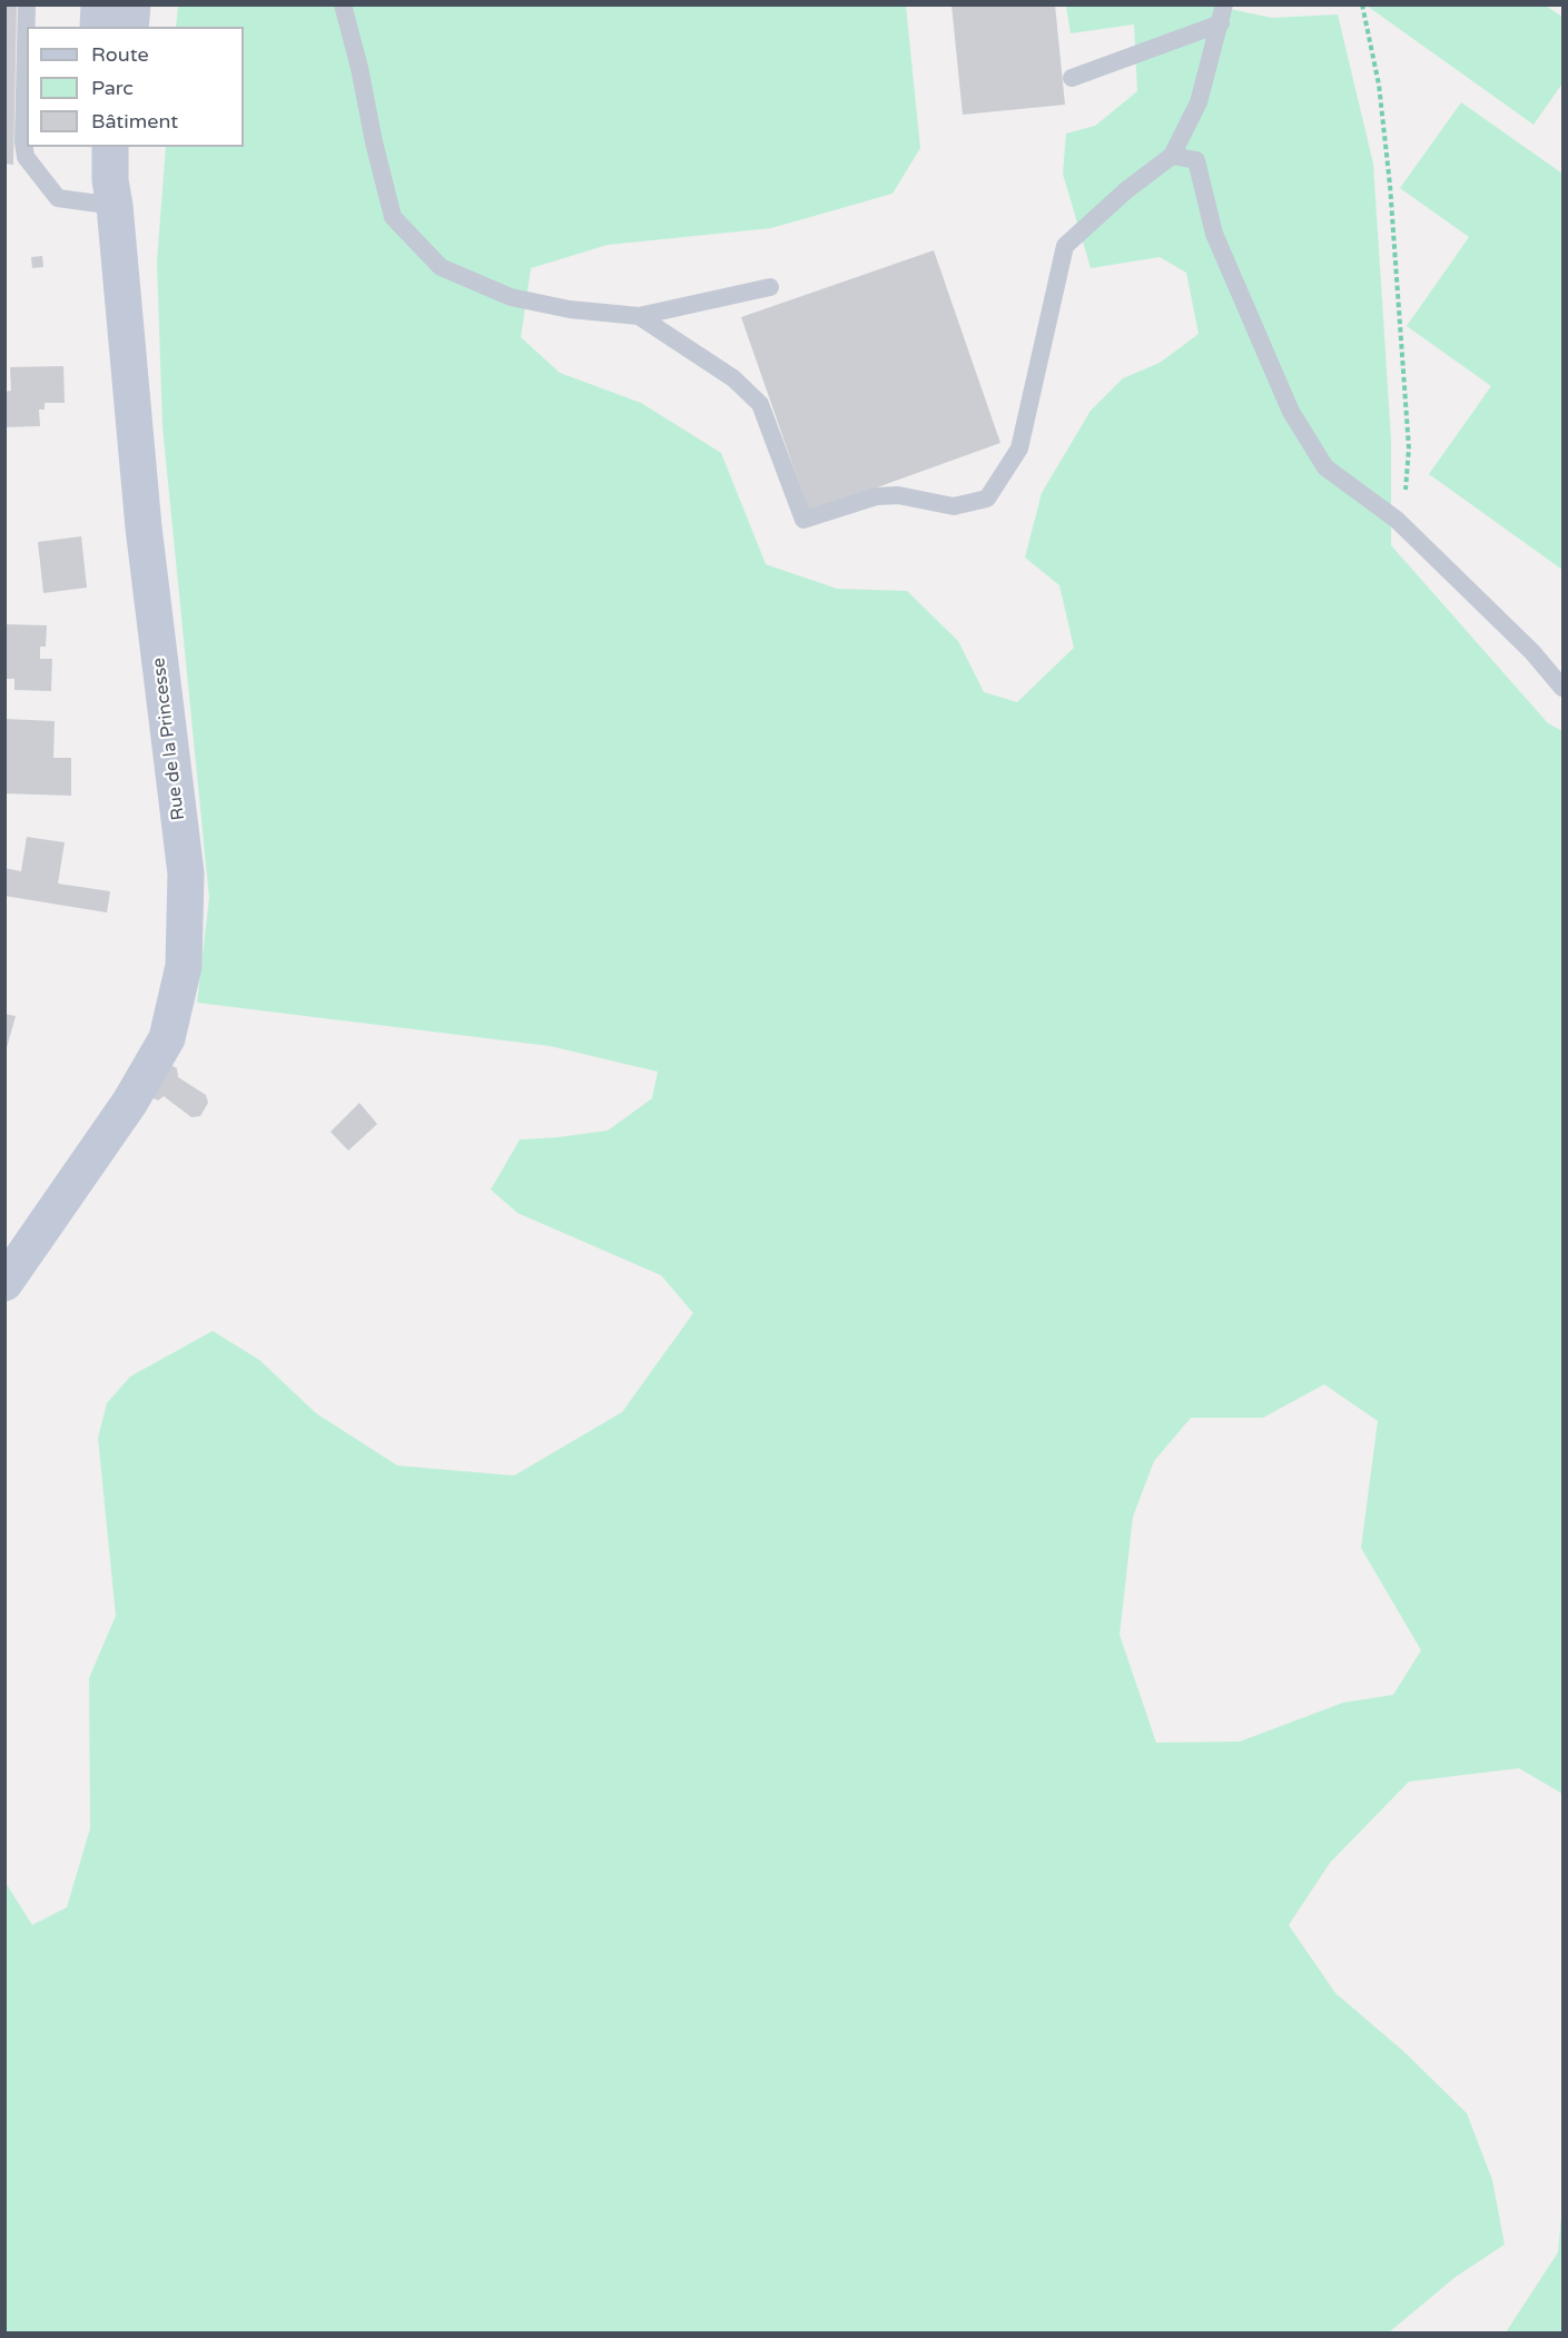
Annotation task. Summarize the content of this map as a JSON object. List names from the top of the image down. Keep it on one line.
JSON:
{"streets":{"street":["Rue de la Princesse"]},"legend":["Route","Parc","Bâtiment"]}
